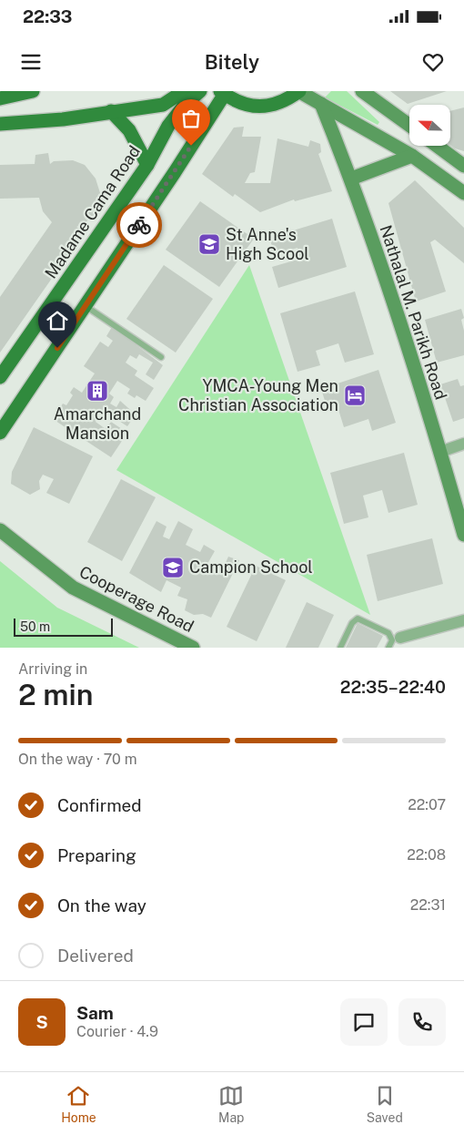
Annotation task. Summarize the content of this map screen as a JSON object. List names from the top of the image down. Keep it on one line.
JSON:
{"streets":{"main road":["Madame Cama Road"],"street":["Nathalal M. Parikh Road","Cooperage Road"]},"places":{"school or university":["St Anne's High Scool","Campion School"],"building":["Amarchand Mansion"],"hotel":["YMCA-Young Men Christian Association"]},"scale_bar":"50 m","north":"left","page":{"status":"22:33","header":"Bitely","scale":"50 m","heading":["2 min","Arriving in","22:35–22:40"],"panel":["Sam","Courier · 4.9"],"bar":"On the way · 70 m","list":[["Confirmed","22:07"],["Preparing","22:08"],["On the way","22:31"],"Delivered"],"round":"S","tabs":["Home","Map","Saved"]}}
